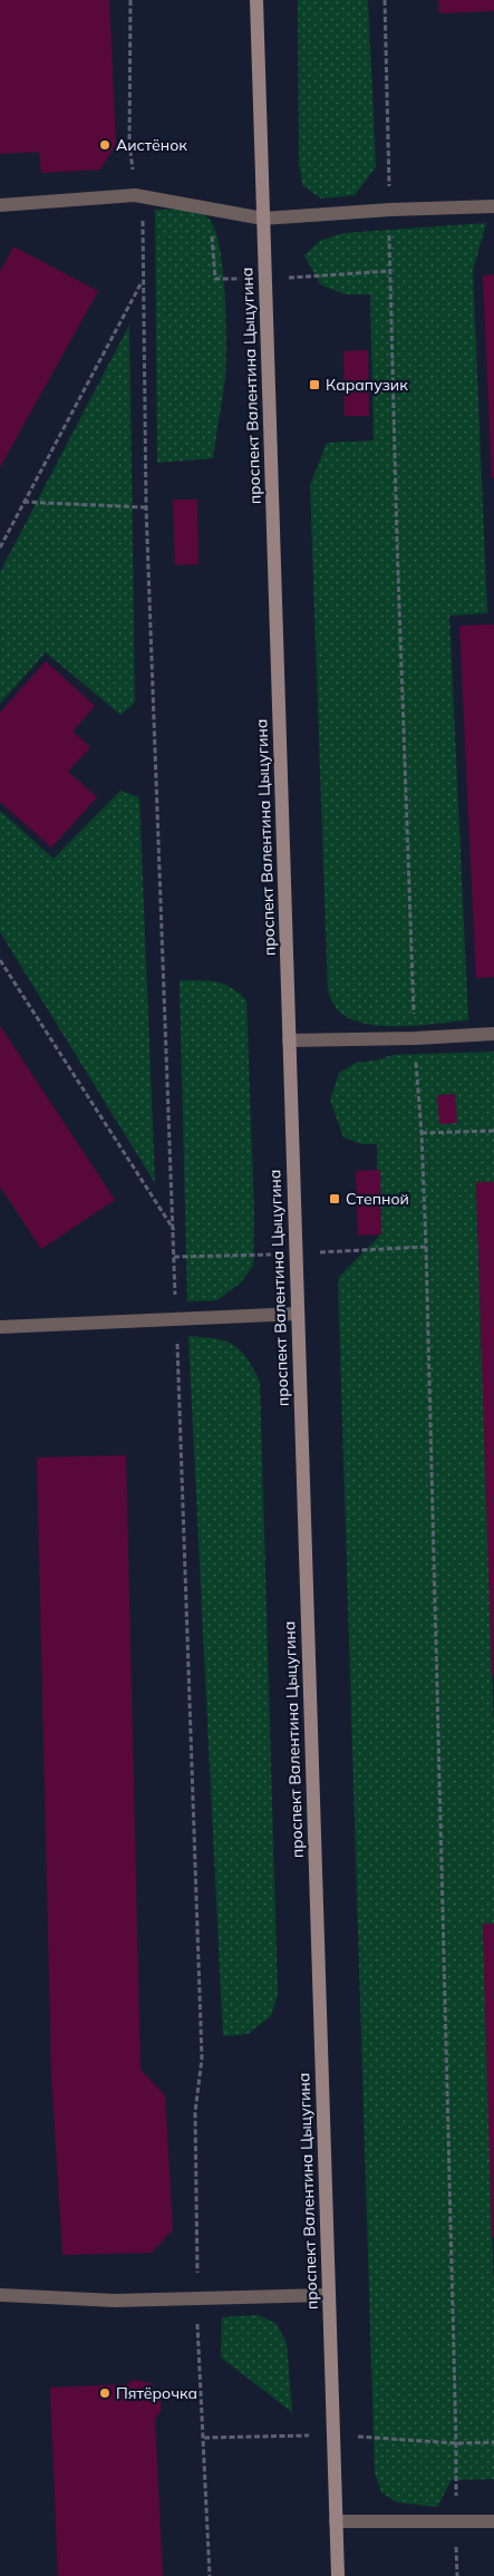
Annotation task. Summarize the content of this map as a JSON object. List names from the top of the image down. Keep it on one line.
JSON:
{"streets":{"main road":["проспект Валентина Цыцугина"]},"places":{"other":["Аистёнок","Пятёрочка"],"transit":["Карапузик","Степной"]}}
